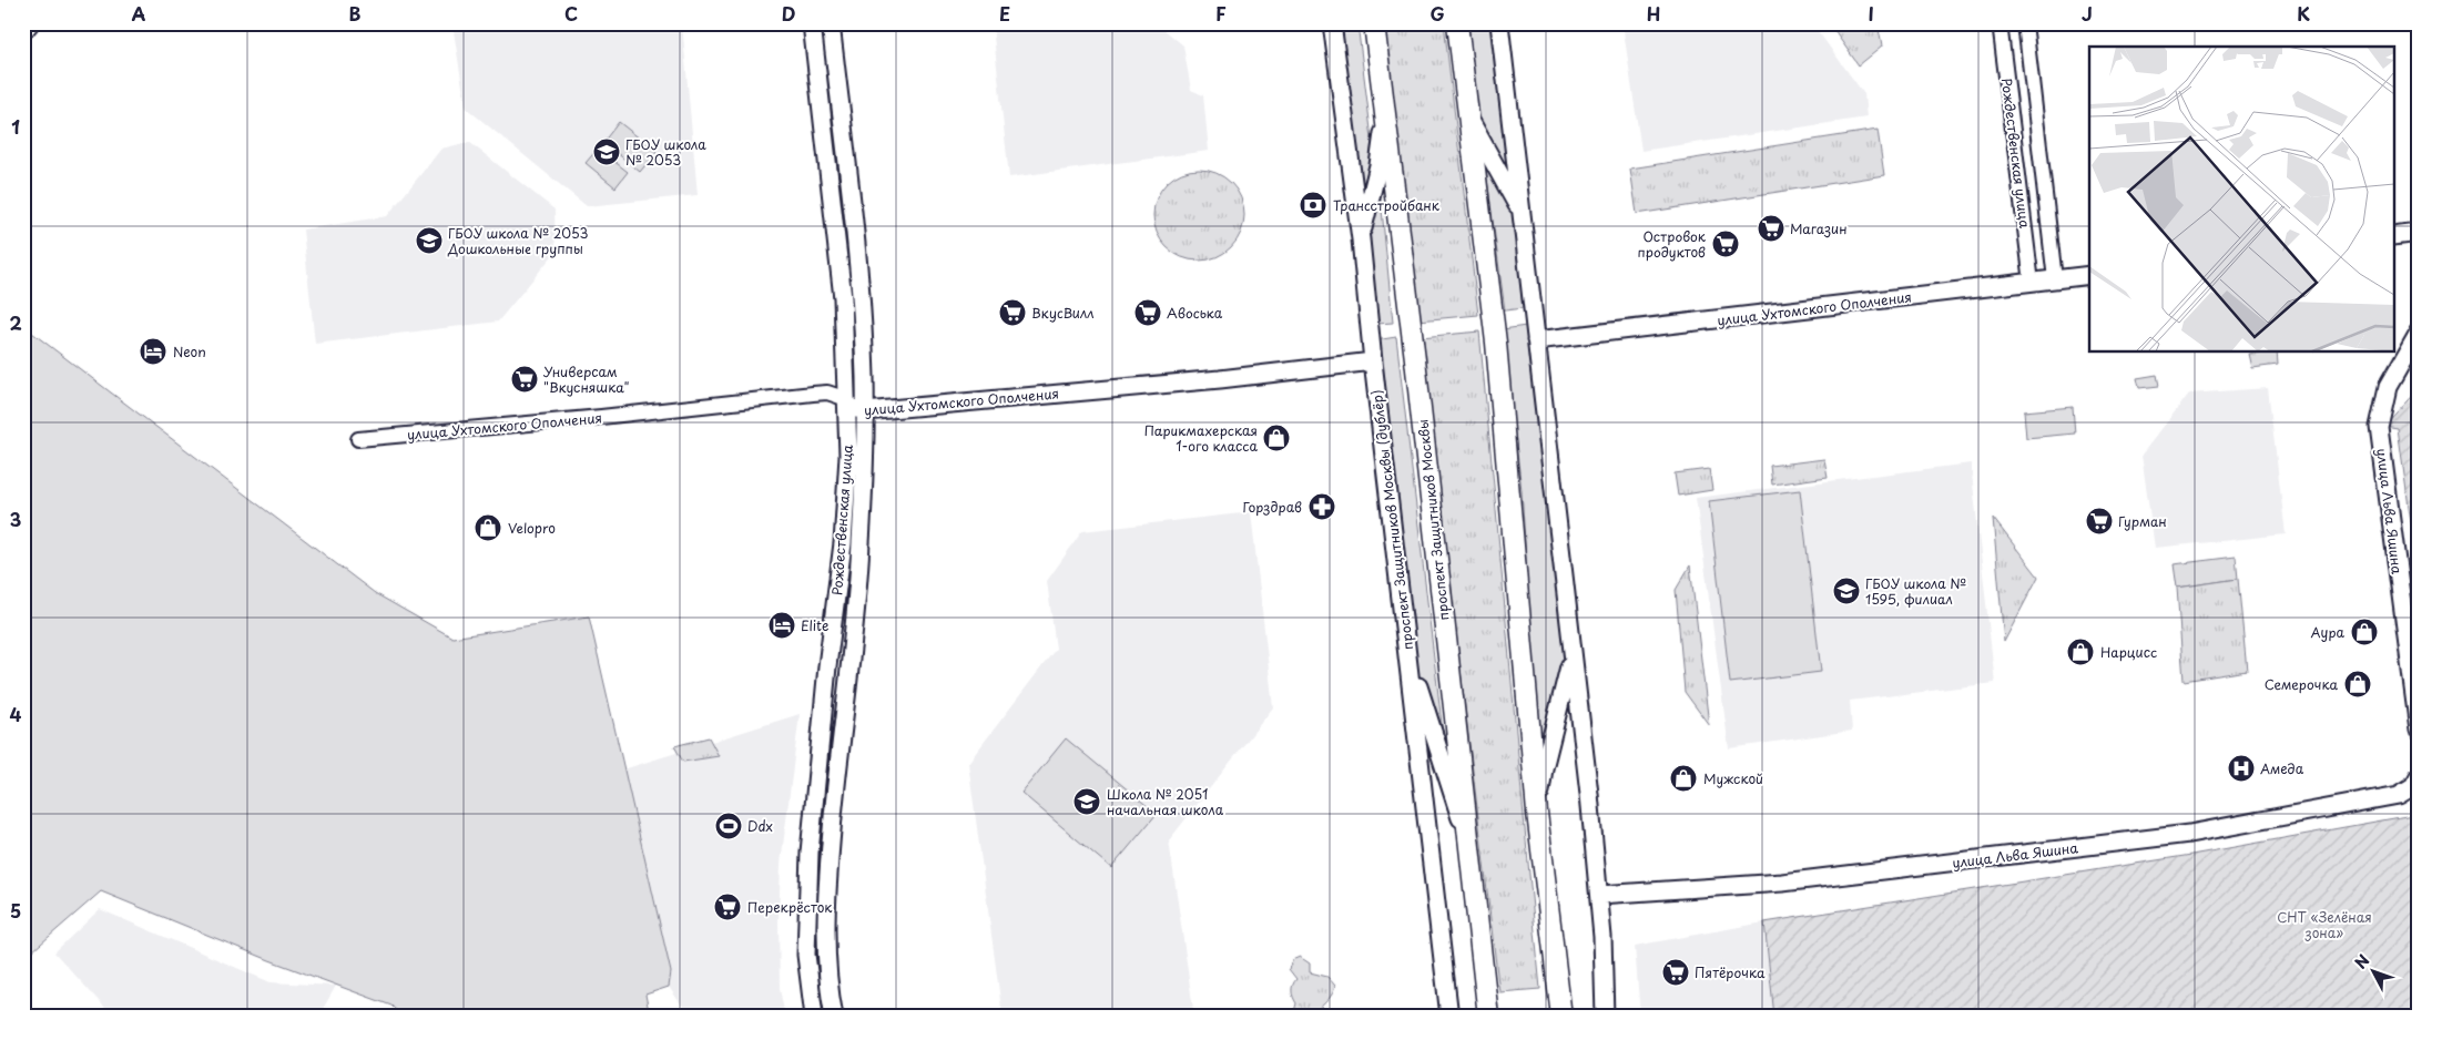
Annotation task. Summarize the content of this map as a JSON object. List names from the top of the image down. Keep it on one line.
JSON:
{"streets":{"main road":["проспект Защитников Москвы"],"street":["Рождественская улица","улица Ухтомского Ополчения","улица Льва Яшина","проспект Защитников Москвы (дублёр)"]},"crossings":[["Рождественская улица","улица Ухтомского Ополчения"],["улица Ухтомского Ополчения","проспект Защитников Москвы (дублёр)"]],"parks":["СНТ «Зелёная зона»"],"places":{"school or university":["ГБОУ школа № 2053","ГБОУ школа № 2053 Дошкольные группы","ГБОУ школа № 1595, филиал","Школа № 2051 начальная школа"],"bank":["Трансстройбанк"],"supermarket":["Магазин","Островок продуктов","ВкусВилл","Авоська","Универсам \"Вкусняшка\"","Гурман","Перекрёсток","Пятёрочка"],"hotel":["Neon","Elite"],"shop":["Парикмахерская 1-ого класса","Velopro","Аура","Нарцисс","Семерочка","Мужской"],"pharmacy":["Горздрав"],"hospital":["Амеда"],"sports":["Ddx"]},"north":"top left","grid":{"columns":["A","B","C","D","E","F","G","H","I","J","K"],"rows":["1","2","3","4","5"]}}
